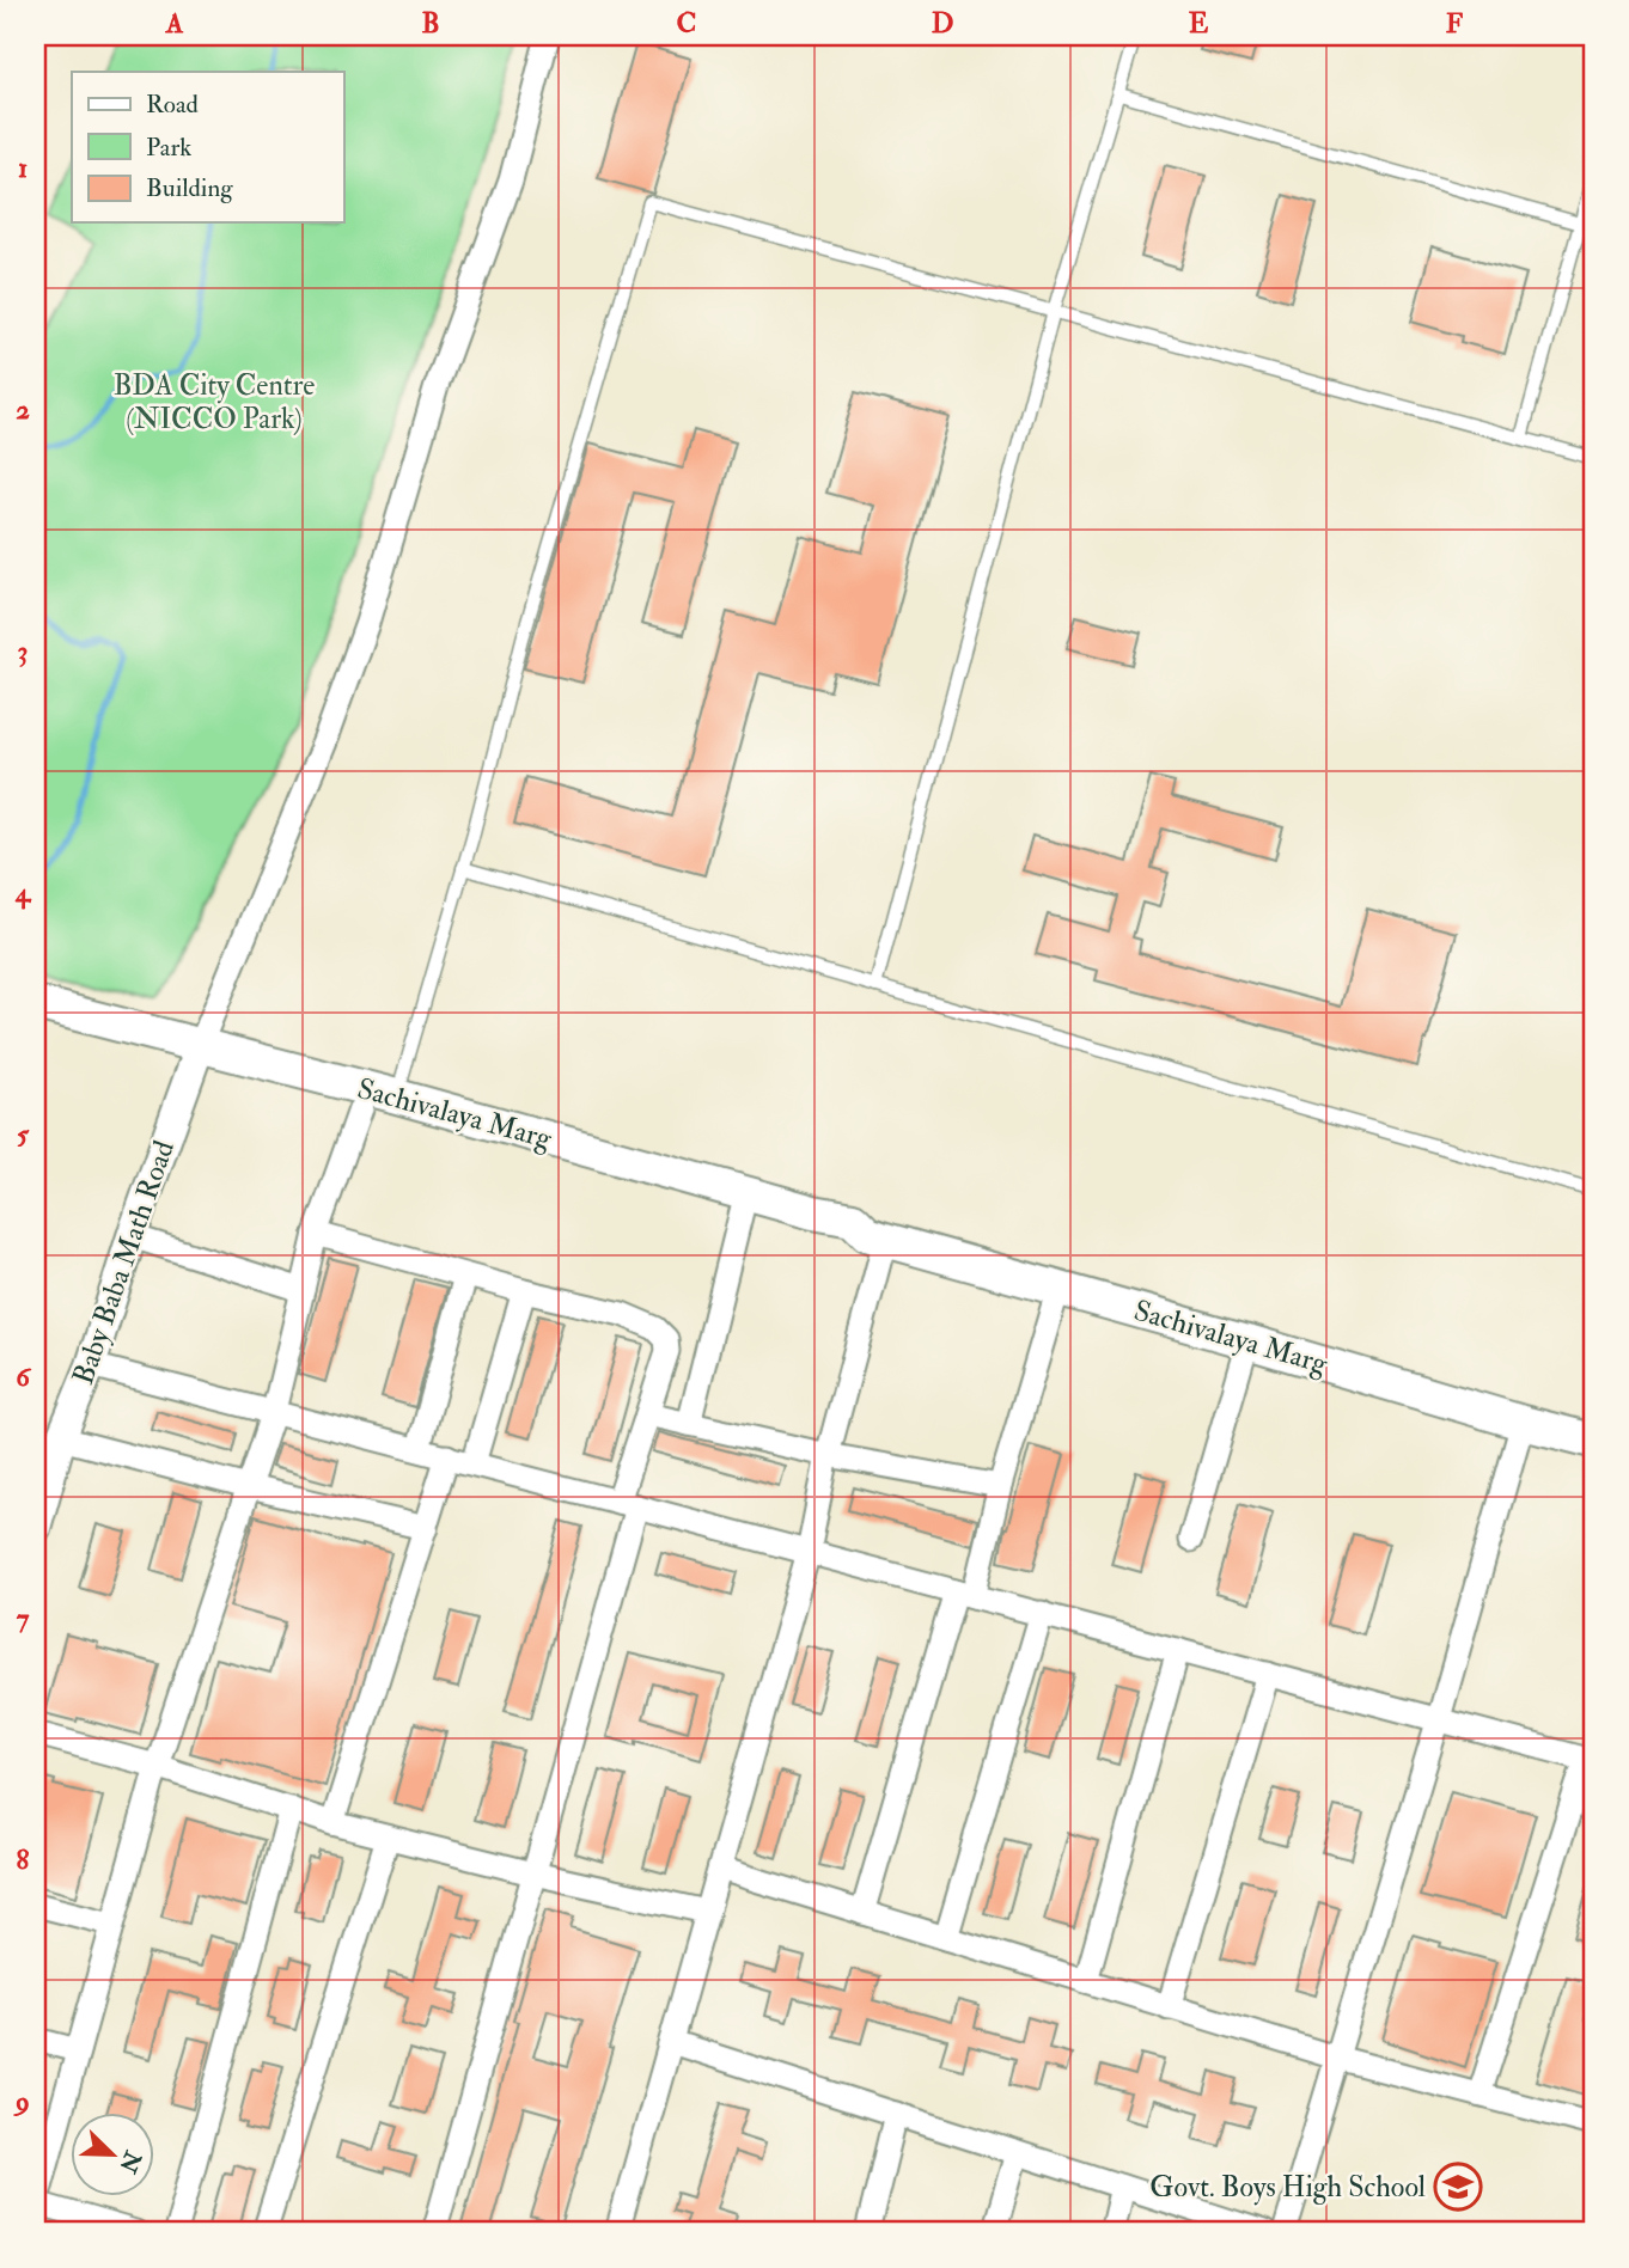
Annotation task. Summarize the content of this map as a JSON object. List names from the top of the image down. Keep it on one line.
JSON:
{"streets":{"main road":["Sachivalaya Marg"],"street":["Baby Baba Math Road"]},"crossings":[["Sachivalaya Marg","Baby Baba Math Road"]],"parks":["BDA City Centre (NICCO Park)"],"places":{"school or university":["Govt. Boys High School"]},"legend":["Road","Park","Building"],"north":"bottom right","grid":{"columns":["A","B","C","D","E","F"],"rows":["1","2","3","4","5","6","7","8","9"]}}
